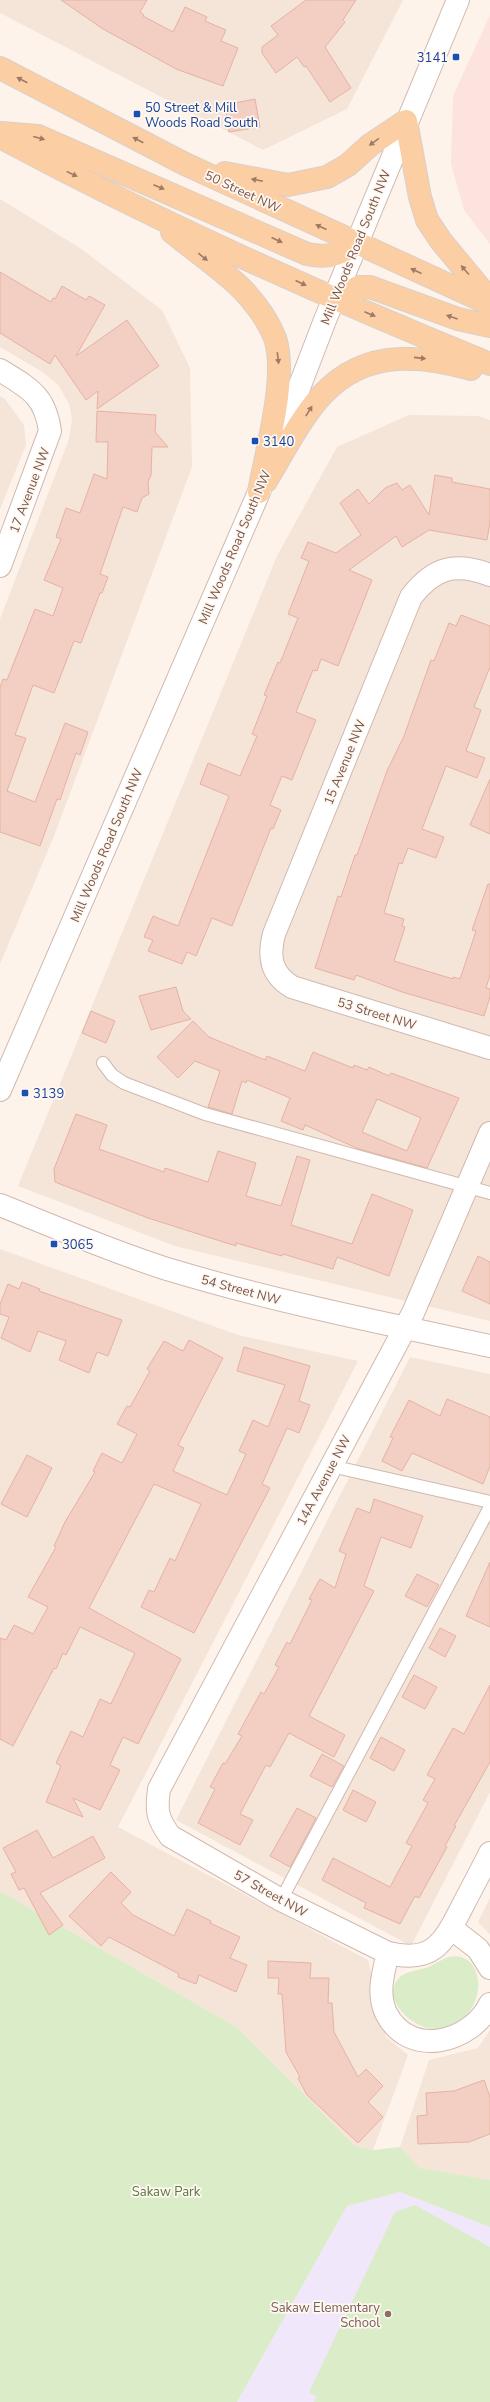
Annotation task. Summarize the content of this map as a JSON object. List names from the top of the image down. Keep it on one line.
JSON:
{"streets":{"main road":["50 Street NW"],"street":["Mill Woods Road South NW","17 Avenue NW","15 Avenue NW","53 Street NW","54 Street NW","14A Avenue NW","57 Street NW"]},"crossings":[["50 Street NW","Mill Woods Road South NW"],["15 Avenue NW","53 Street NW"],["54 Street NW","14A Avenue NW"],["14A Avenue NW","57 Street NW"]],"parks":["Sakaw Park"],"places":{"transit":["3141","50 Street & Mill Woods Road South","3140","3139","3065"],"other":["Sakaw Elementary School"]}}
